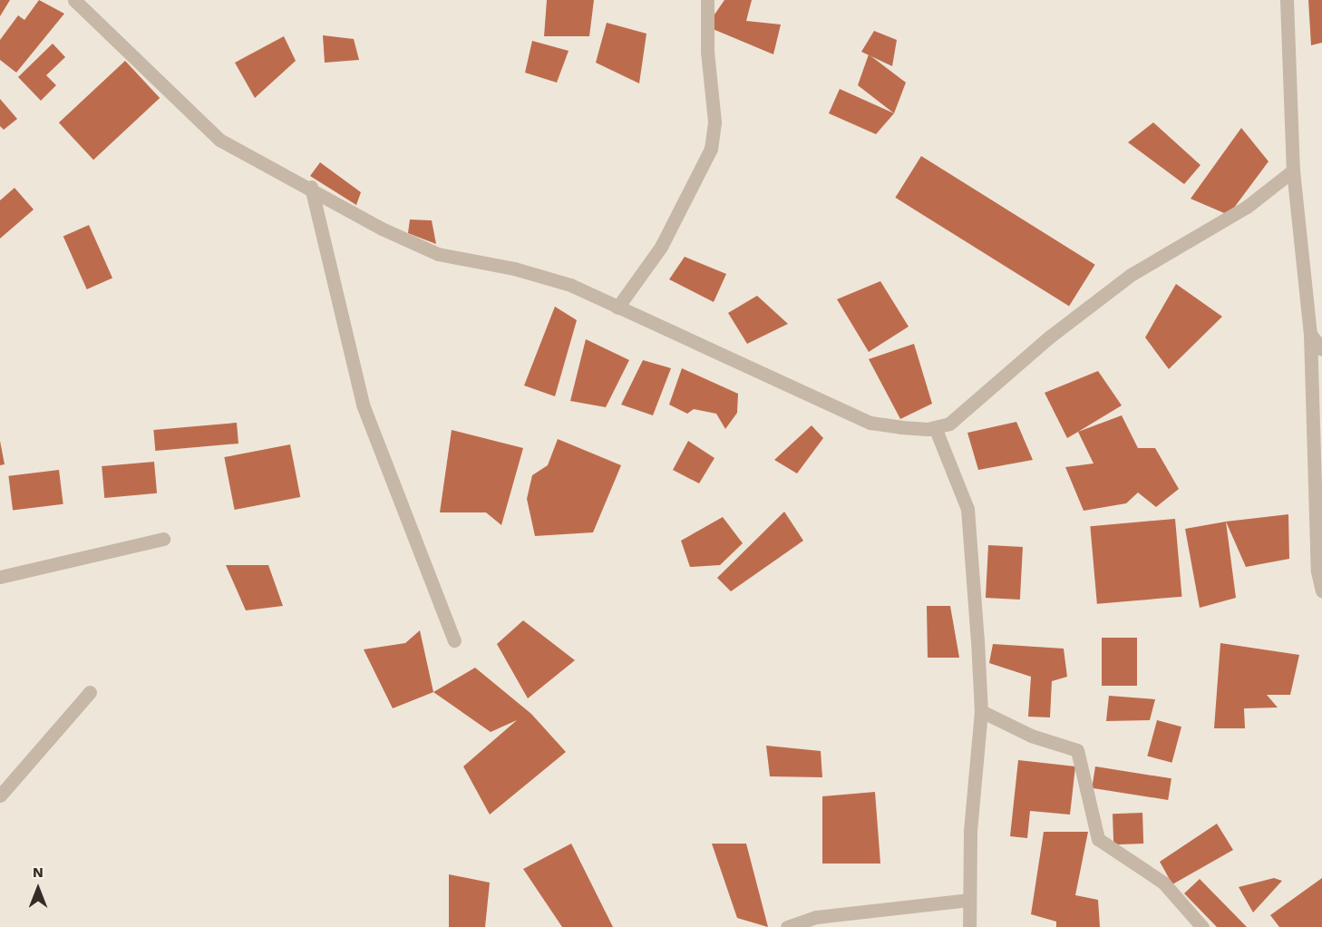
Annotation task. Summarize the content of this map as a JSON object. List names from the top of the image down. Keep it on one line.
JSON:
{"north":"top"}
